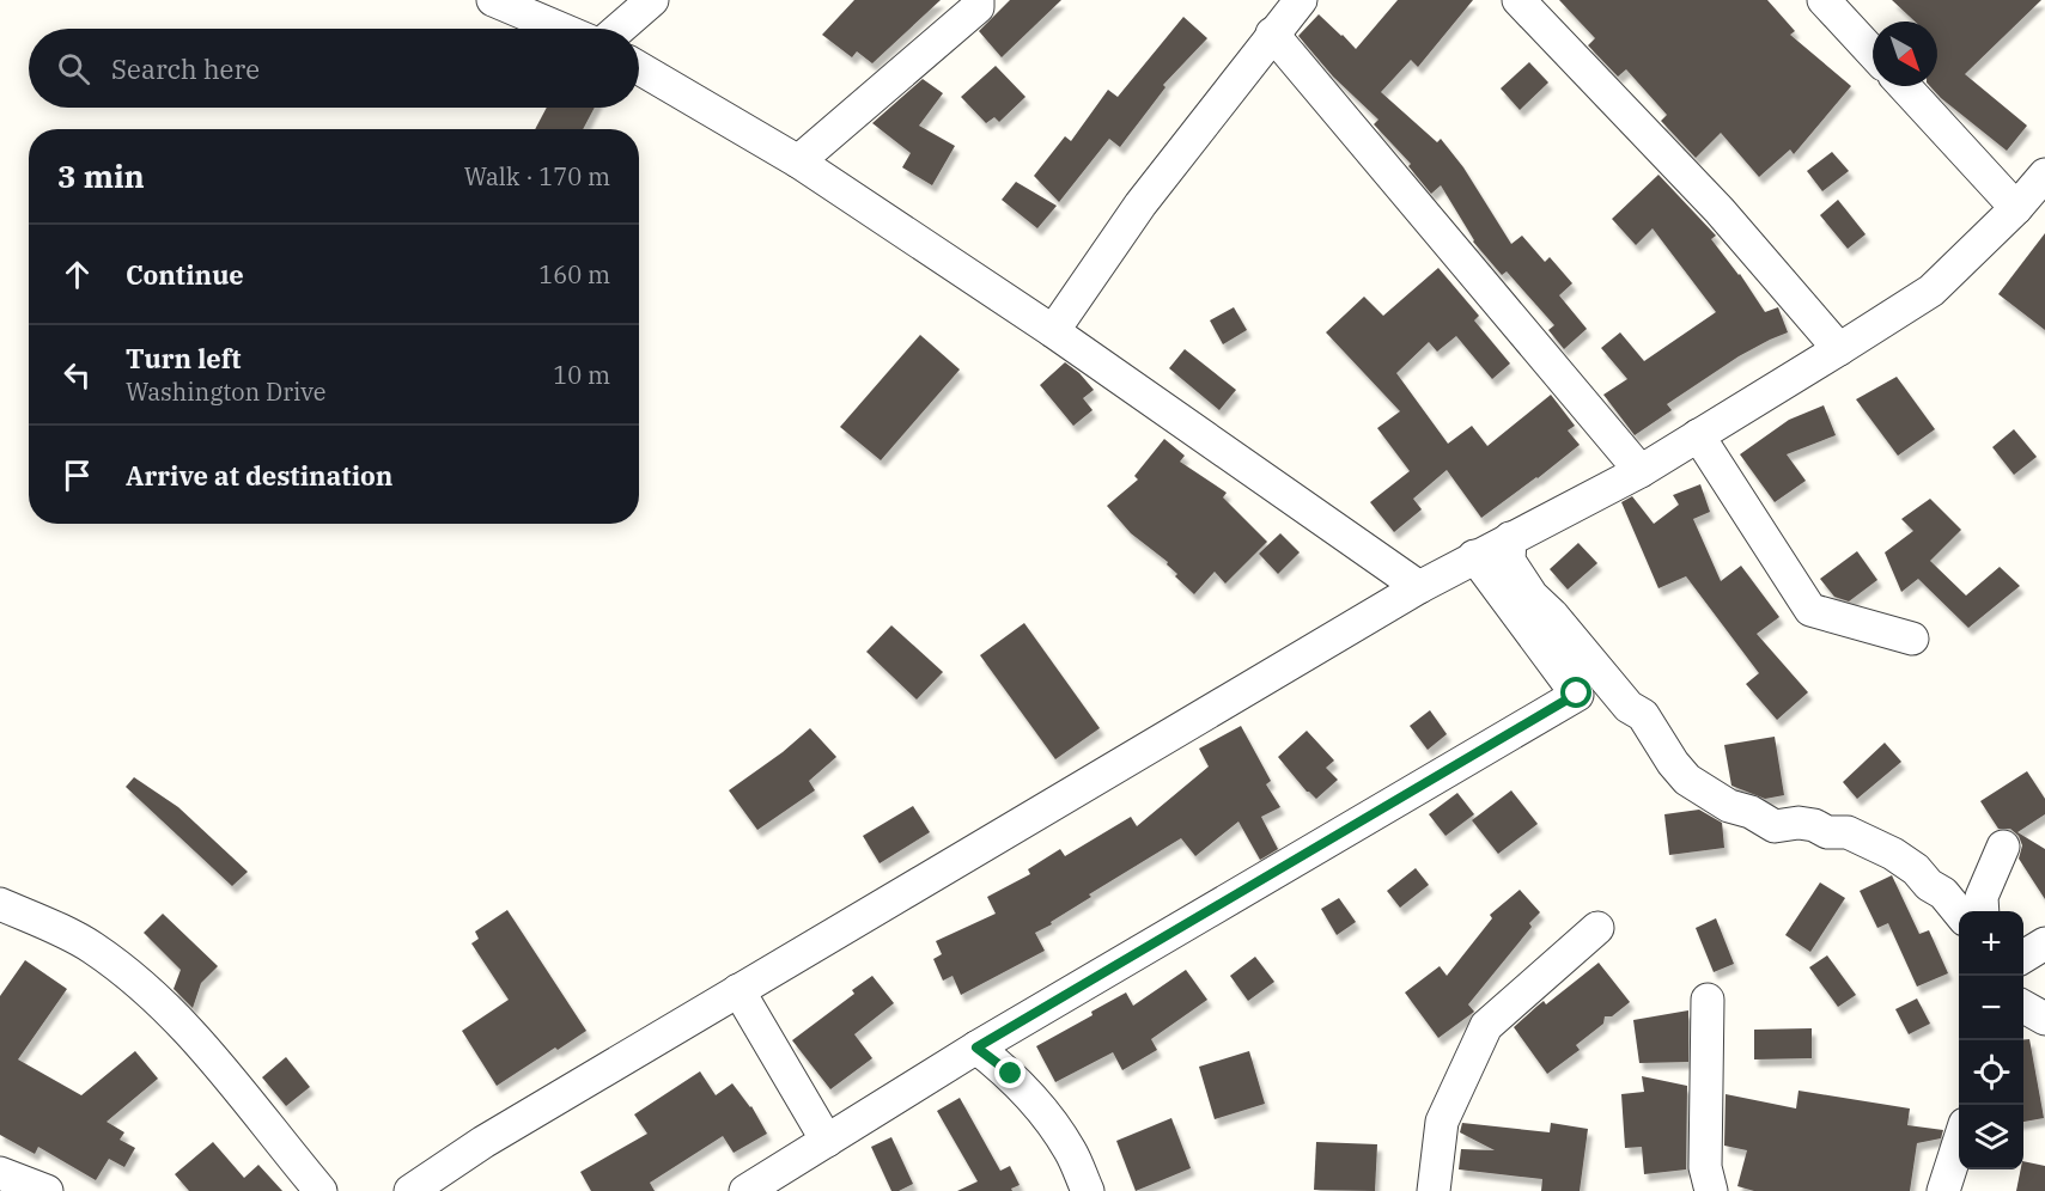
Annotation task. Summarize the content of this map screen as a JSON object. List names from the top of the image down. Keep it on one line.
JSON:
{"north":"bottom right","page":{"search":"Search here","heading":["3 min","Walk · 170 m"],"list":[["Continue","160 m"],["Turn left","Washington Drive","10 m"],"Arrive at destination"],"map_buttons":["+","−"]}}
